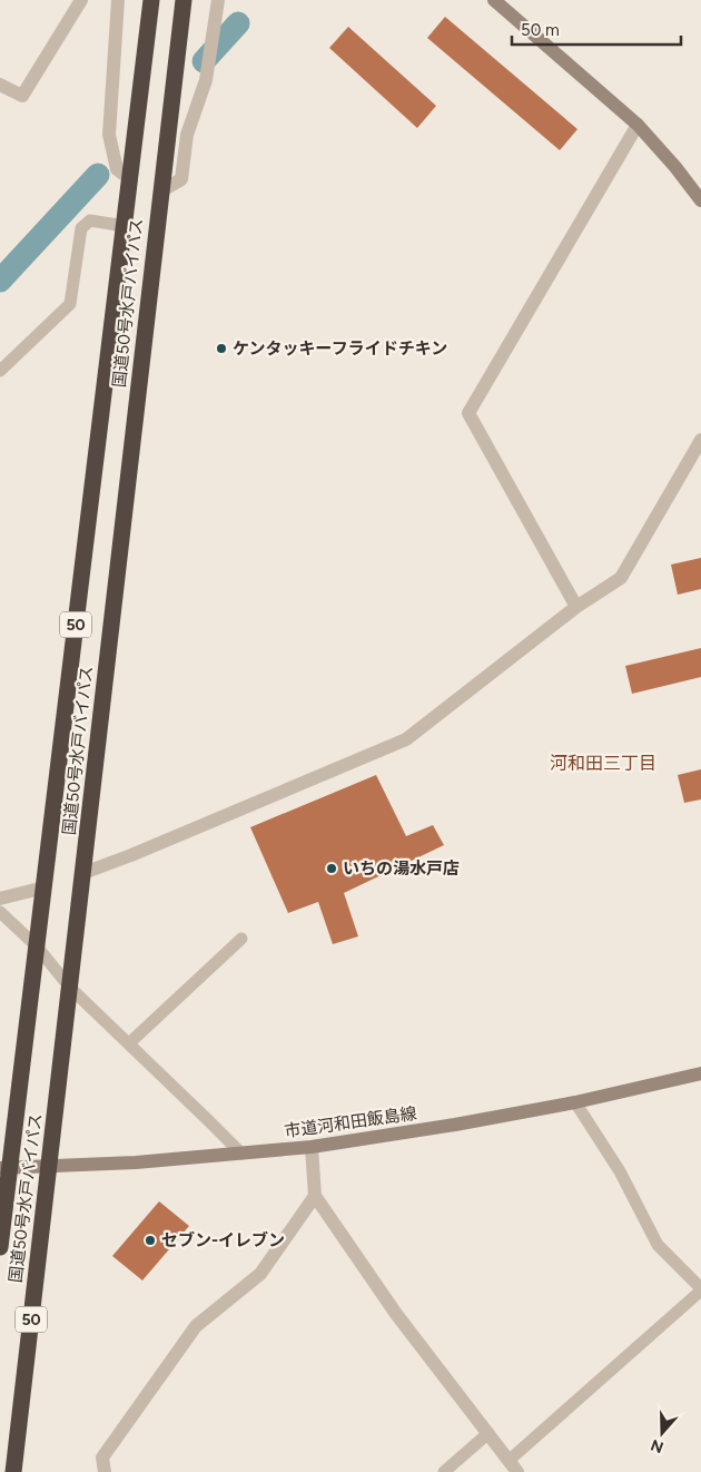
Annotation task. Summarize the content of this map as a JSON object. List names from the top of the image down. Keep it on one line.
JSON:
{"streets":{"highway":["国道50号水戸バイパス","50"],"street":["市道河和田飯島線"]},"crossings":[["国道50号水戸バイパス","市道河和田飯島線"]],"districts":["河和田三丁目"],"places":["ケンタッキーフライドチキン","いちの湯水戸店","セブン-イレブン"],"scale_bar":"50 m","north":"bottom"}
